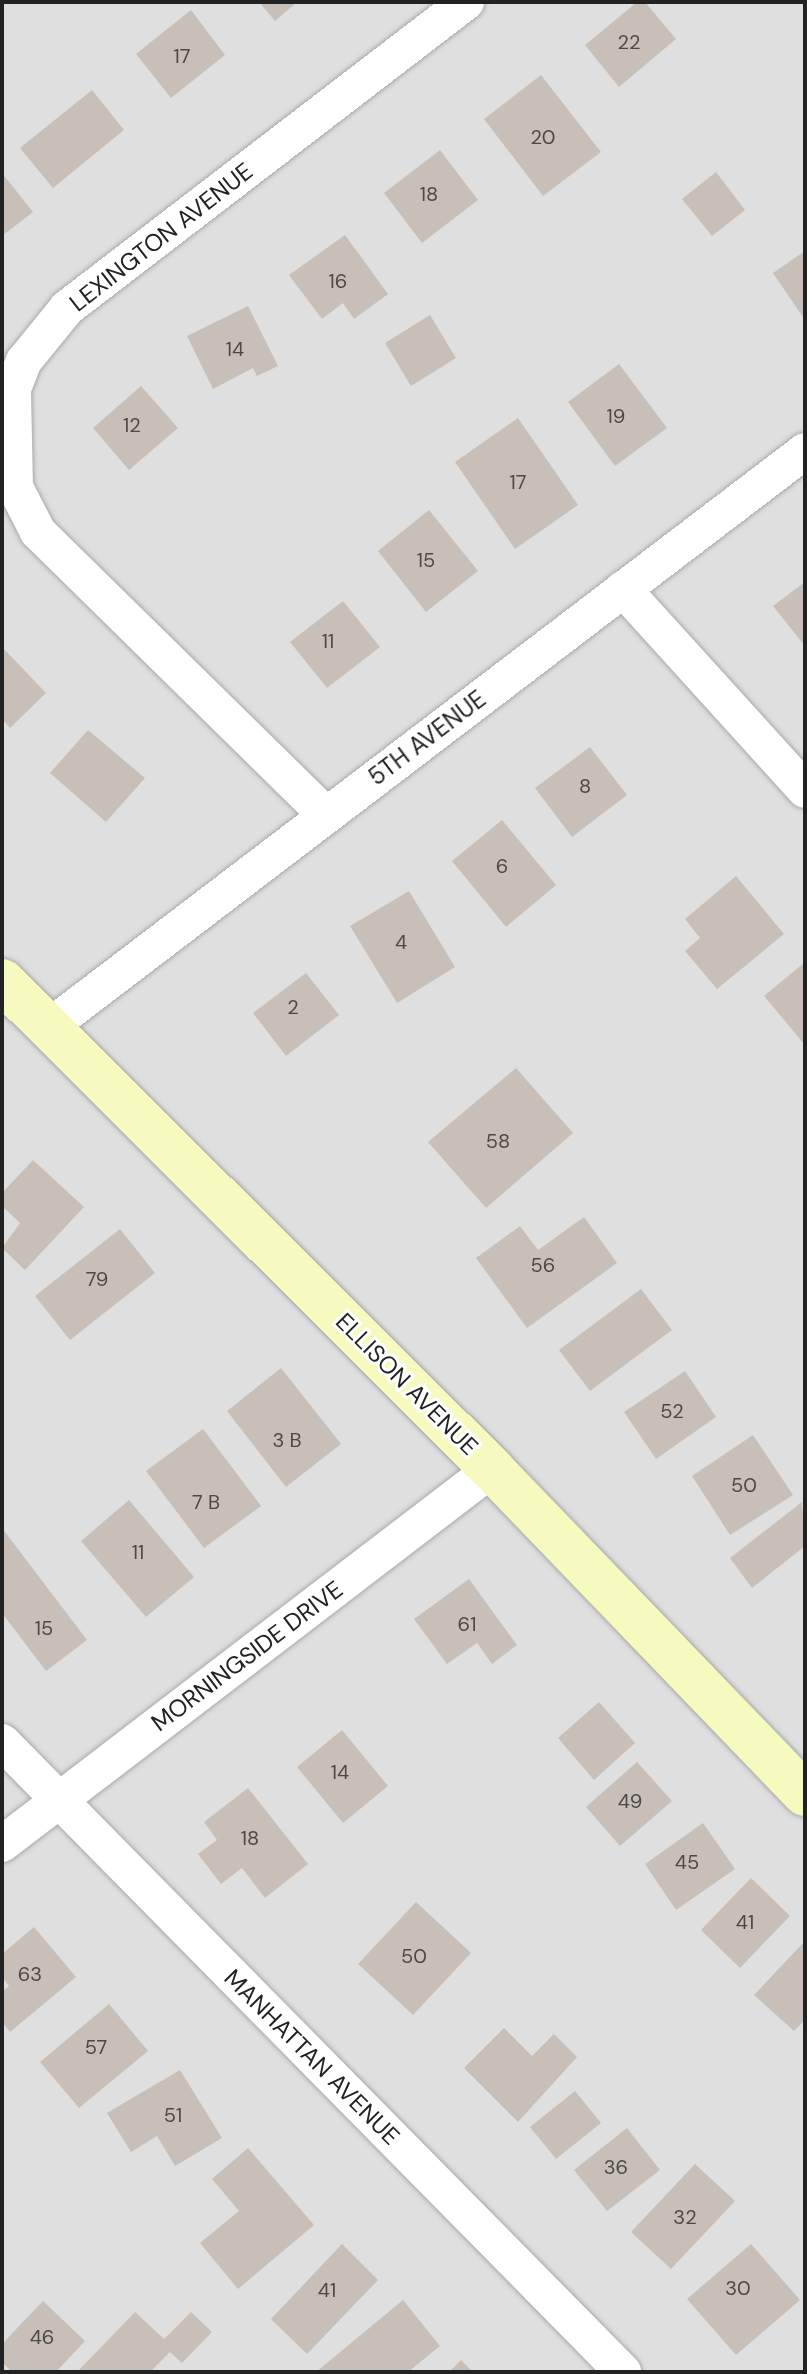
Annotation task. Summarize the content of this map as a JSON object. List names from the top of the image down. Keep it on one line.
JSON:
{"streets":{"street":["LEXINGTON AVENUE","5TH AVENUE","ELLISON AVENUE","MORNINGSIDE DRIVE","MANHATTAN AVENUE"]},"crossings":[["LEXINGTON AVENUE","5TH AVENUE"],["5TH AVENUE","ELLISON AVENUE"],["ELLISON AVENUE","MORNINGSIDE DRIVE"],["MORNINGSIDE DRIVE","MANHATTAN AVENUE"]],"house_numbers":["22","17","20","18","16","14","19","12","17","15","11","8","6","4","2","58","56","79","52","3 B","50","7 B","11","61","15","14","49","18","45","41","50","63","57","51","36","32","30","41","46"]}
